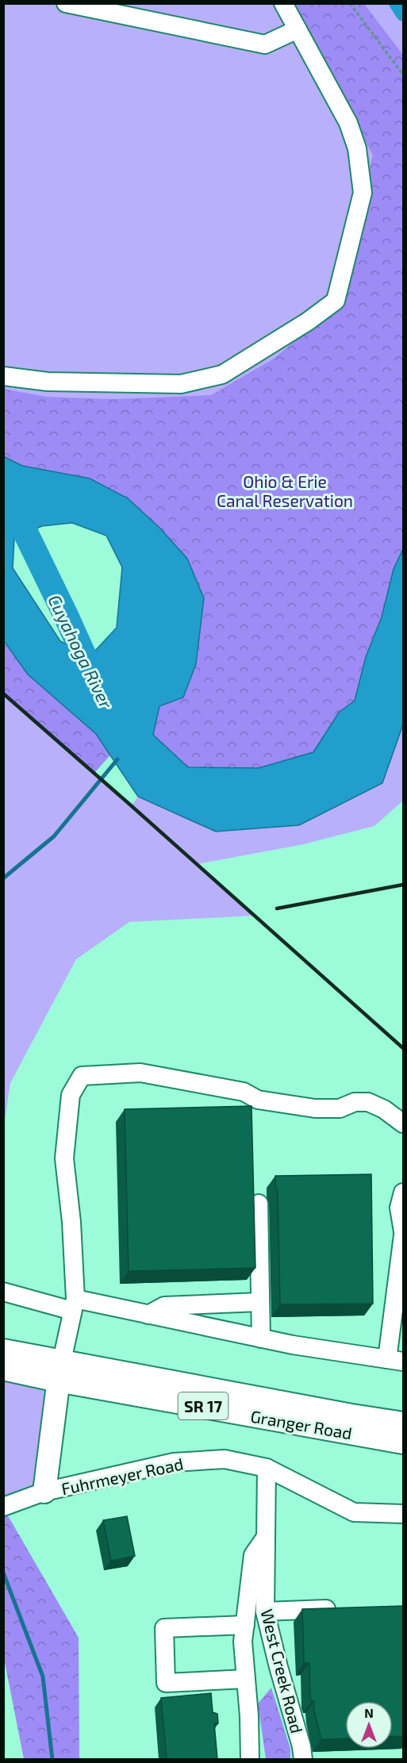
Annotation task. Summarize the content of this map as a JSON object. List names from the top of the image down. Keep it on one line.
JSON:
{"streets":{"main road":["SR 17","Granger Road"],"street":["Fuhrmeyer Road","West Creek Road"]},"crossings":[["Fuhrmeyer Road","West Creek Road"]],"water":["Cuyahoga River"],"parks":["Ohio & Erie Canal Reservation"],"north":"top"}
